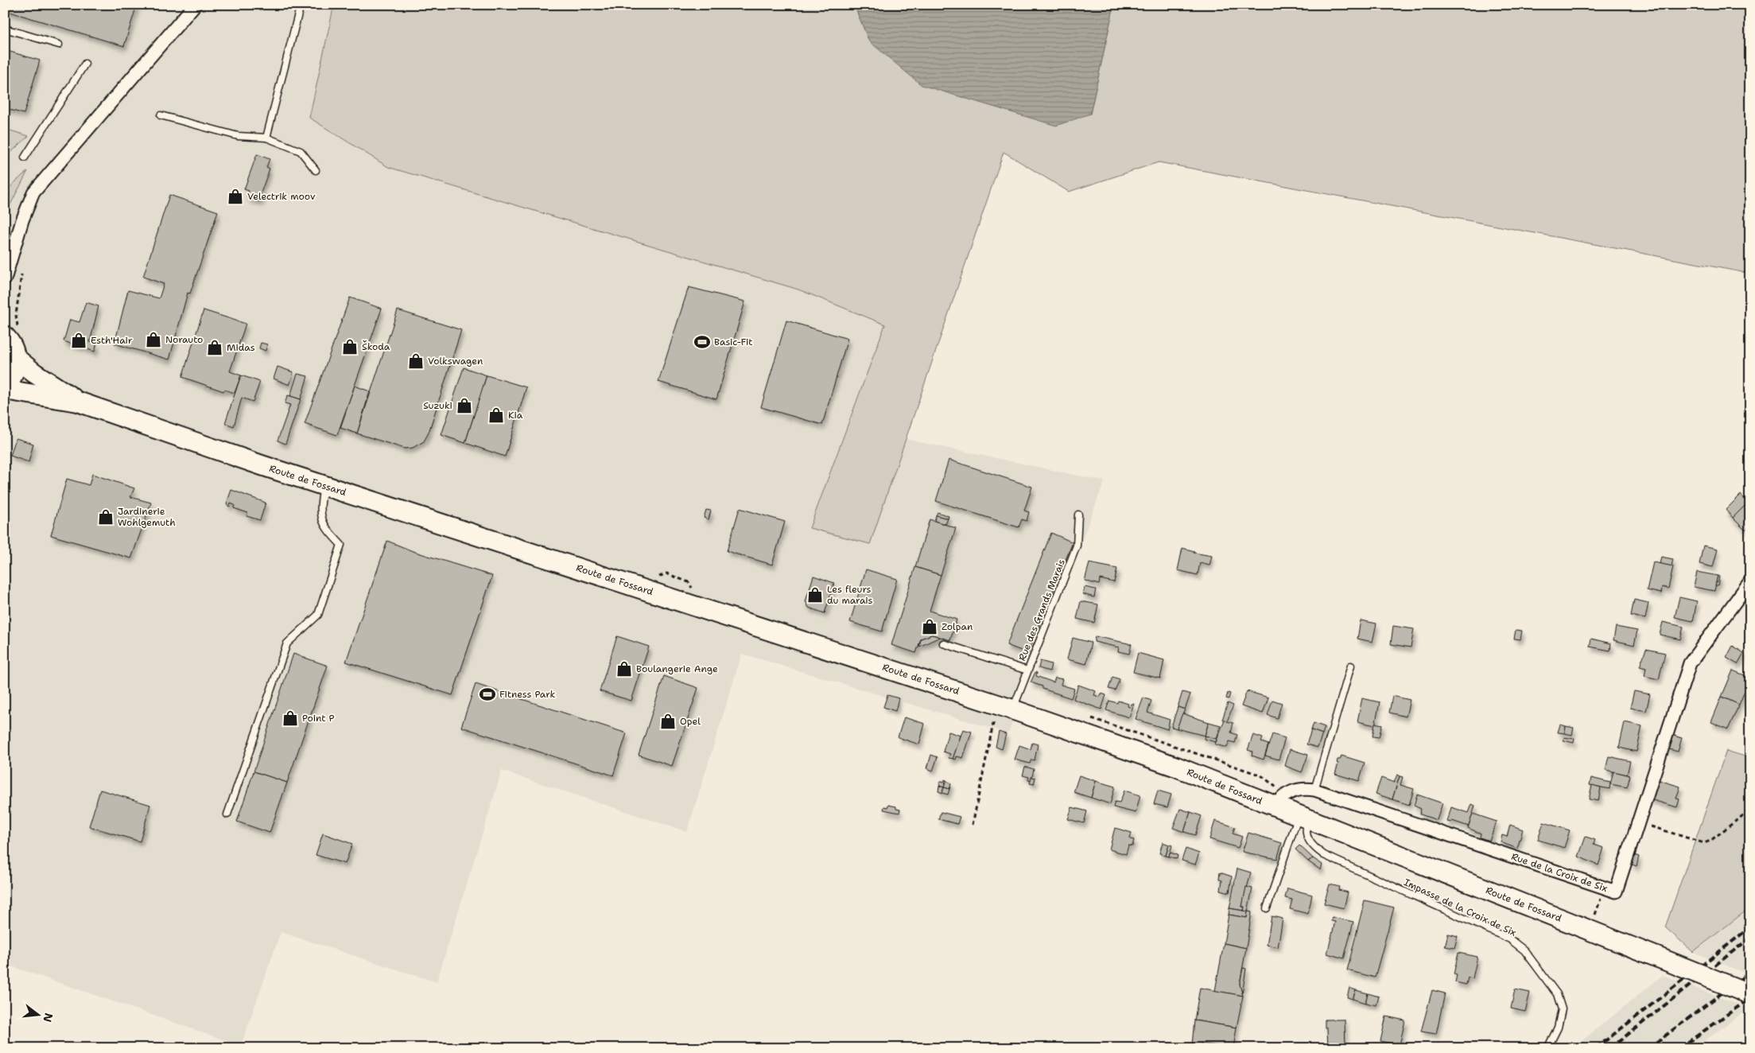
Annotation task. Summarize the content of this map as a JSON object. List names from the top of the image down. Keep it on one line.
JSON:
{"streets":{"main road":["Route de Fossard"],"street":["Rue de la Croix de Six"],"lane":["Rue des Grands Marais","Impasse de la Croix de Six"]},"crossings":[["Route de Fossard","Rue des Grands Marais"],["Route de Fossard","Rue de la Croix de Six"],["Route de Fossard","Impasse de la Croix de Six"]],"places":{"shop":["Velectrik moov","Norauto","Esth'Hair","Škoda","Midas","Volkswagen","Suzuki","Kia","Jardinerie Wohlgemuth","Les fleurs du marais","Zolpan","Boulangerie Ange","Point P","Opel"],"sports":["Basic-Fit","Fitness Park"]},"north":"right"}
